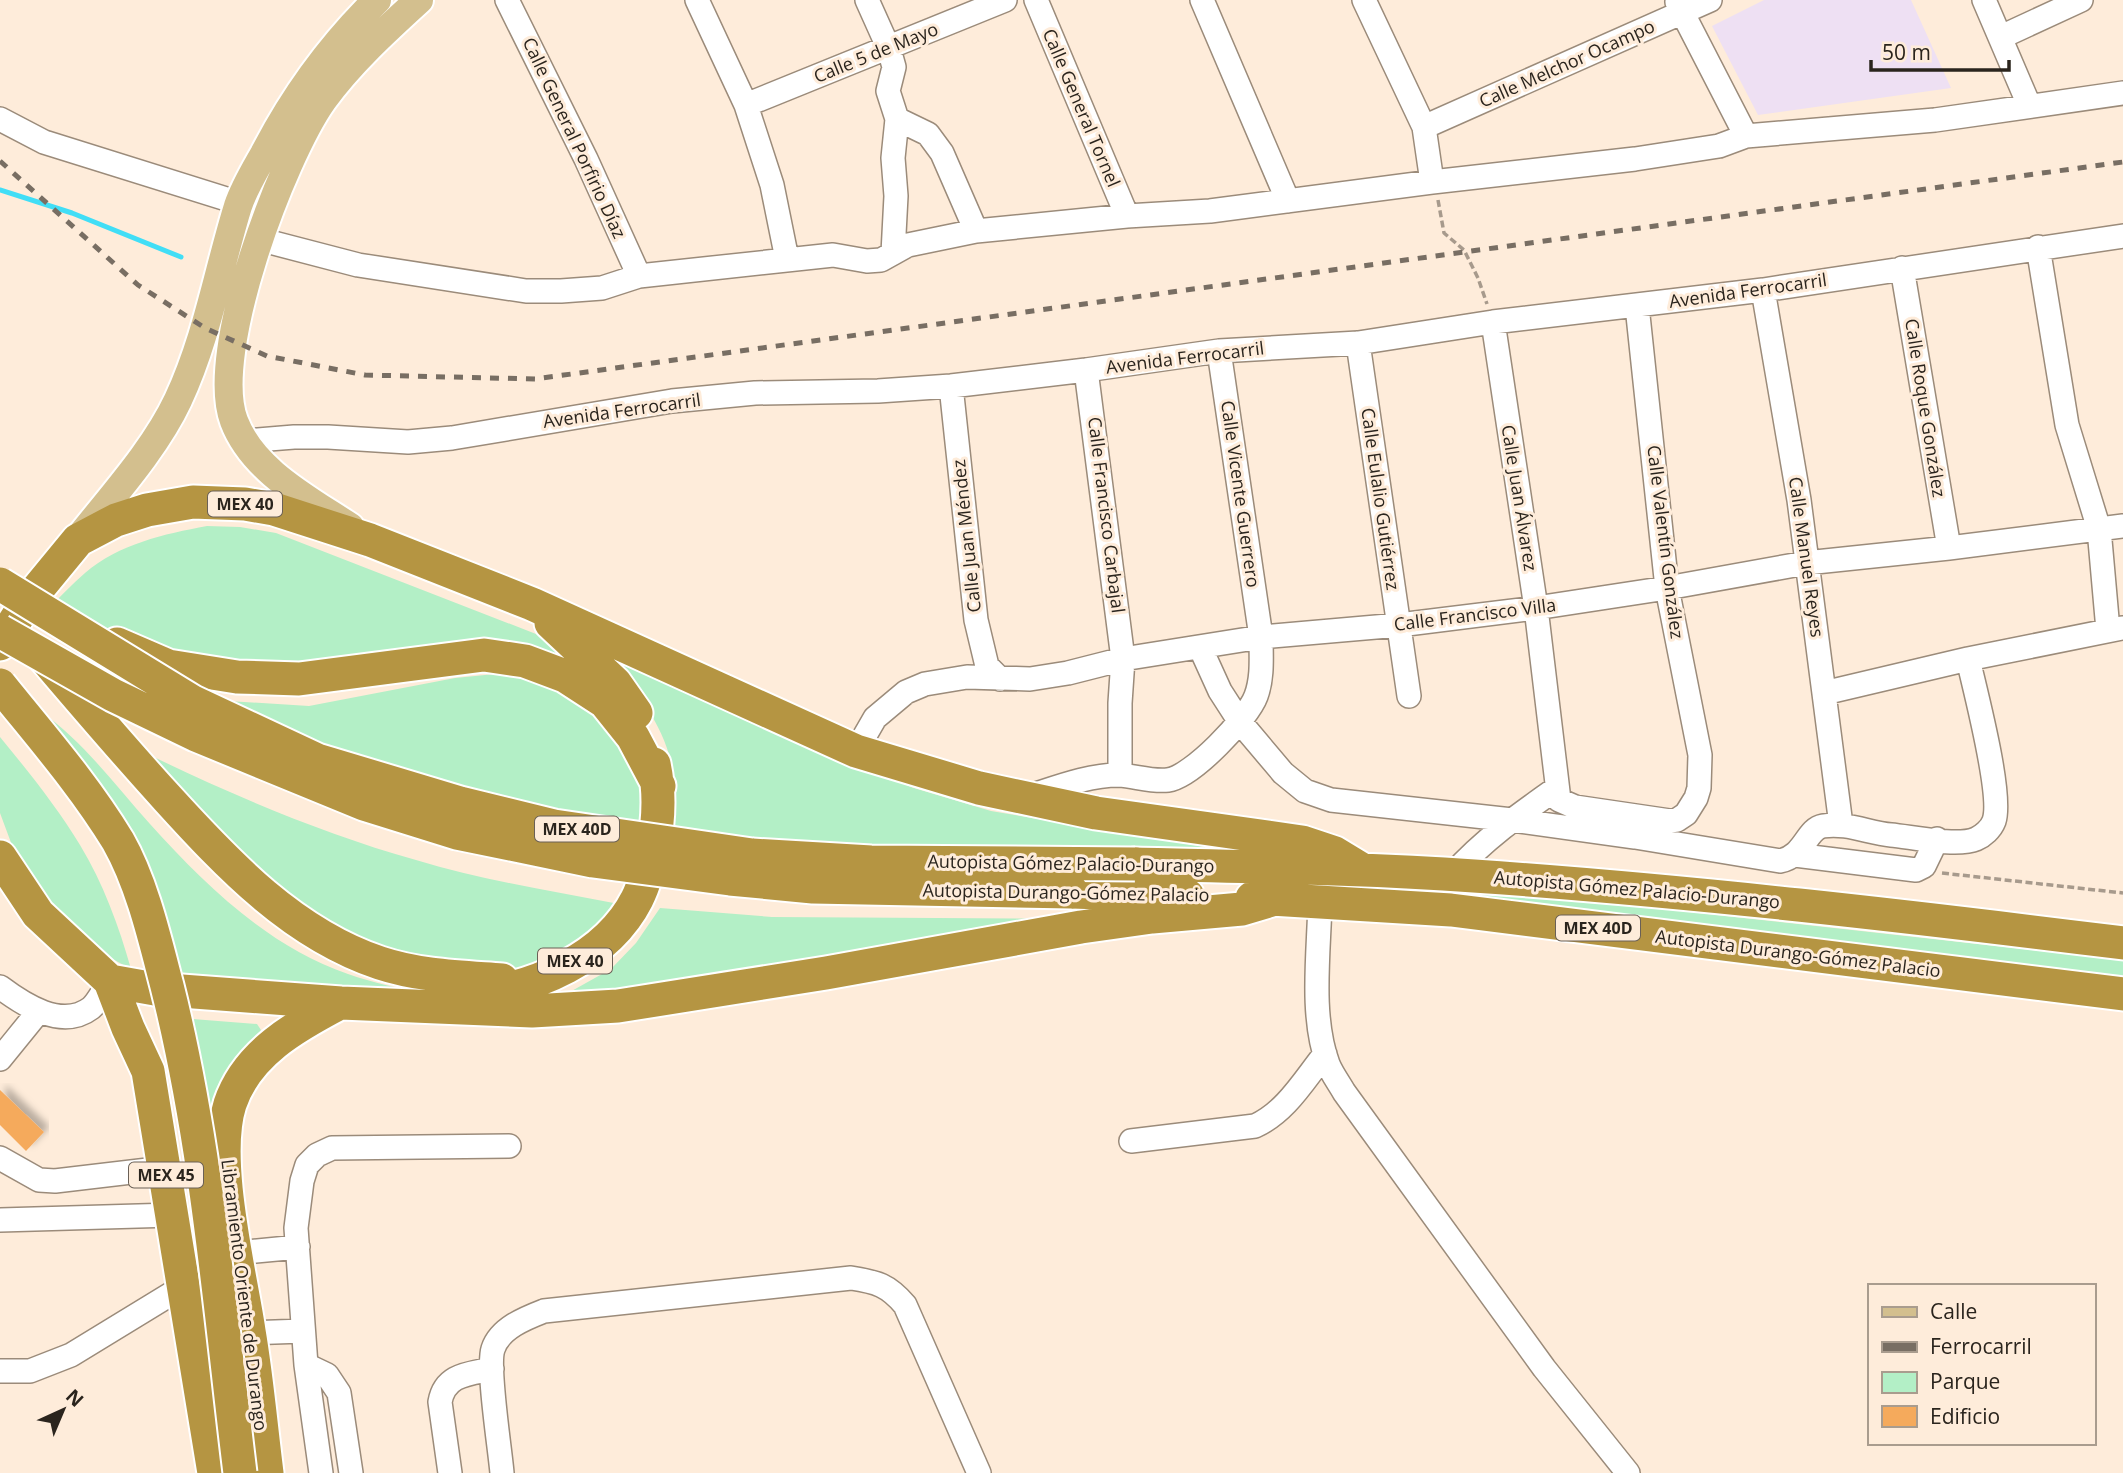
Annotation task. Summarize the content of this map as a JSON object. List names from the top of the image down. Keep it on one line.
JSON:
{"streets":{"highway":["MEX 40","MEX 40D","Autopista Gómez Palacio-Durango","Autopista Durango-Gómez Palacio","MEX 45","Libramiento Oriente de Durango"],"street":["Calle 5 de Mayo","Calle Melchor Ocampo","Calle General Tornel","Calle General Porfirio Díaz","Avenida Ferrocarril","Calle Roque González","Calle Vicente Guerrero","Calle Juan Álvarez","Calle Eulalio Gutiérrez","Calle Francisco Carbajal","Calle Juan Méndez","Calle Valentín González","Calle Manuel Reyes","Calle Francisco Villa"]},"crossings":[["Avenida Ferrocarril","Calle Roque González"],["Avenida Ferrocarril","Calle Vicente Guerrero"],["Avenida Ferrocarril","Calle Juan Álvarez"],["Avenida Ferrocarril","Calle Eulalio Gutiérrez"],["Avenida Ferrocarril","MEX 40"],["Avenida Ferrocarril","Calle Francisco Carbajal"],["Avenida Ferrocarril","Calle Juan Méndez"],["Avenida Ferrocarril","Calle Valentín González"],["Avenida Ferrocarril","Calle Manuel Reyes"],["Calle Roque González","Calle Francisco Villa"],["Calle Vicente Guerrero","Calle Francisco Carbajal"],["Calle Vicente Guerrero","Calle Francisco Villa"],["Calle Juan Álvarez","Calle Francisco Villa"],["Calle Eulalio Gutiérrez","Calle Francisco Villa"],["MEX 40","MEX 45"],["MEX 40","Libramiento Oriente de Durango"],["Calle Francisco Carbajal","Calle Francisco Villa"],["Calle Juan Méndez","Calle Francisco Villa"],["Calle Valentín González","Calle Francisco Villa"],["Calle Manuel Reyes","Calle Francisco Villa"],["MEX 40D","Autopista Gómez Palacio-Durango"],["MEX 40D","Autopista Durango-Gómez Palacio"]],"legend":["Calle","Ferrocarril","Parque","Edificio"],"scale_bar":"50 m","north":"top right"}
